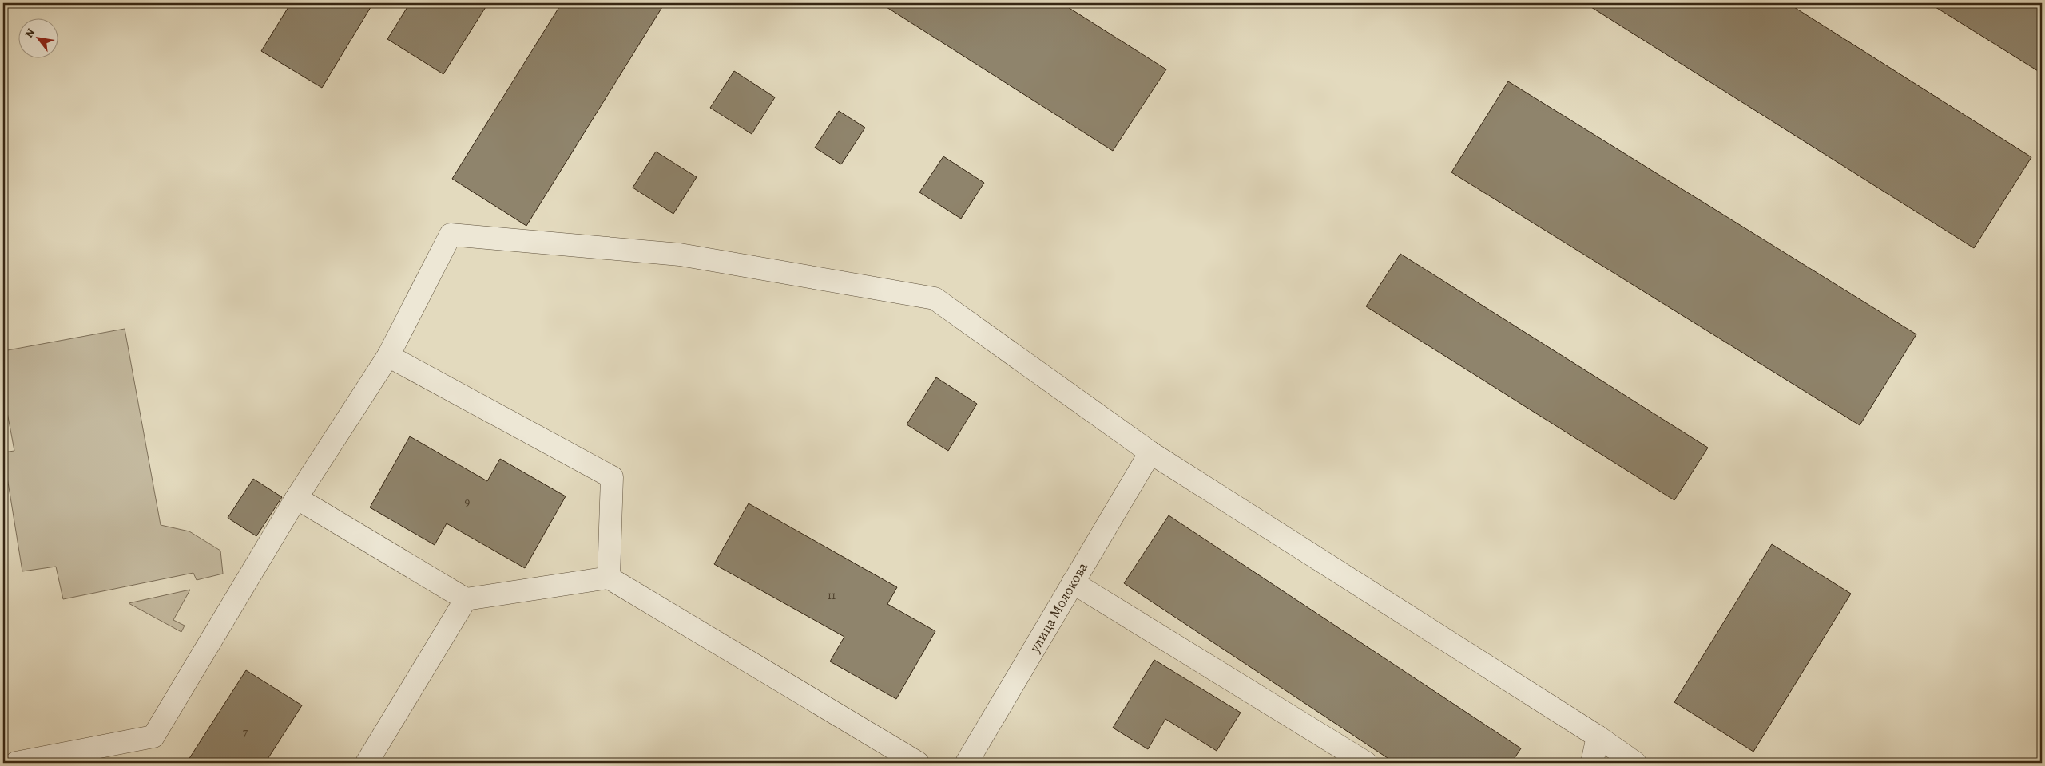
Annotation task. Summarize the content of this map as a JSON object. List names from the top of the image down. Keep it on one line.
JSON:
{"streets":{"street":["улица Молокова"]},"house_numbers":["9","11","7"],"north":"top left"}
